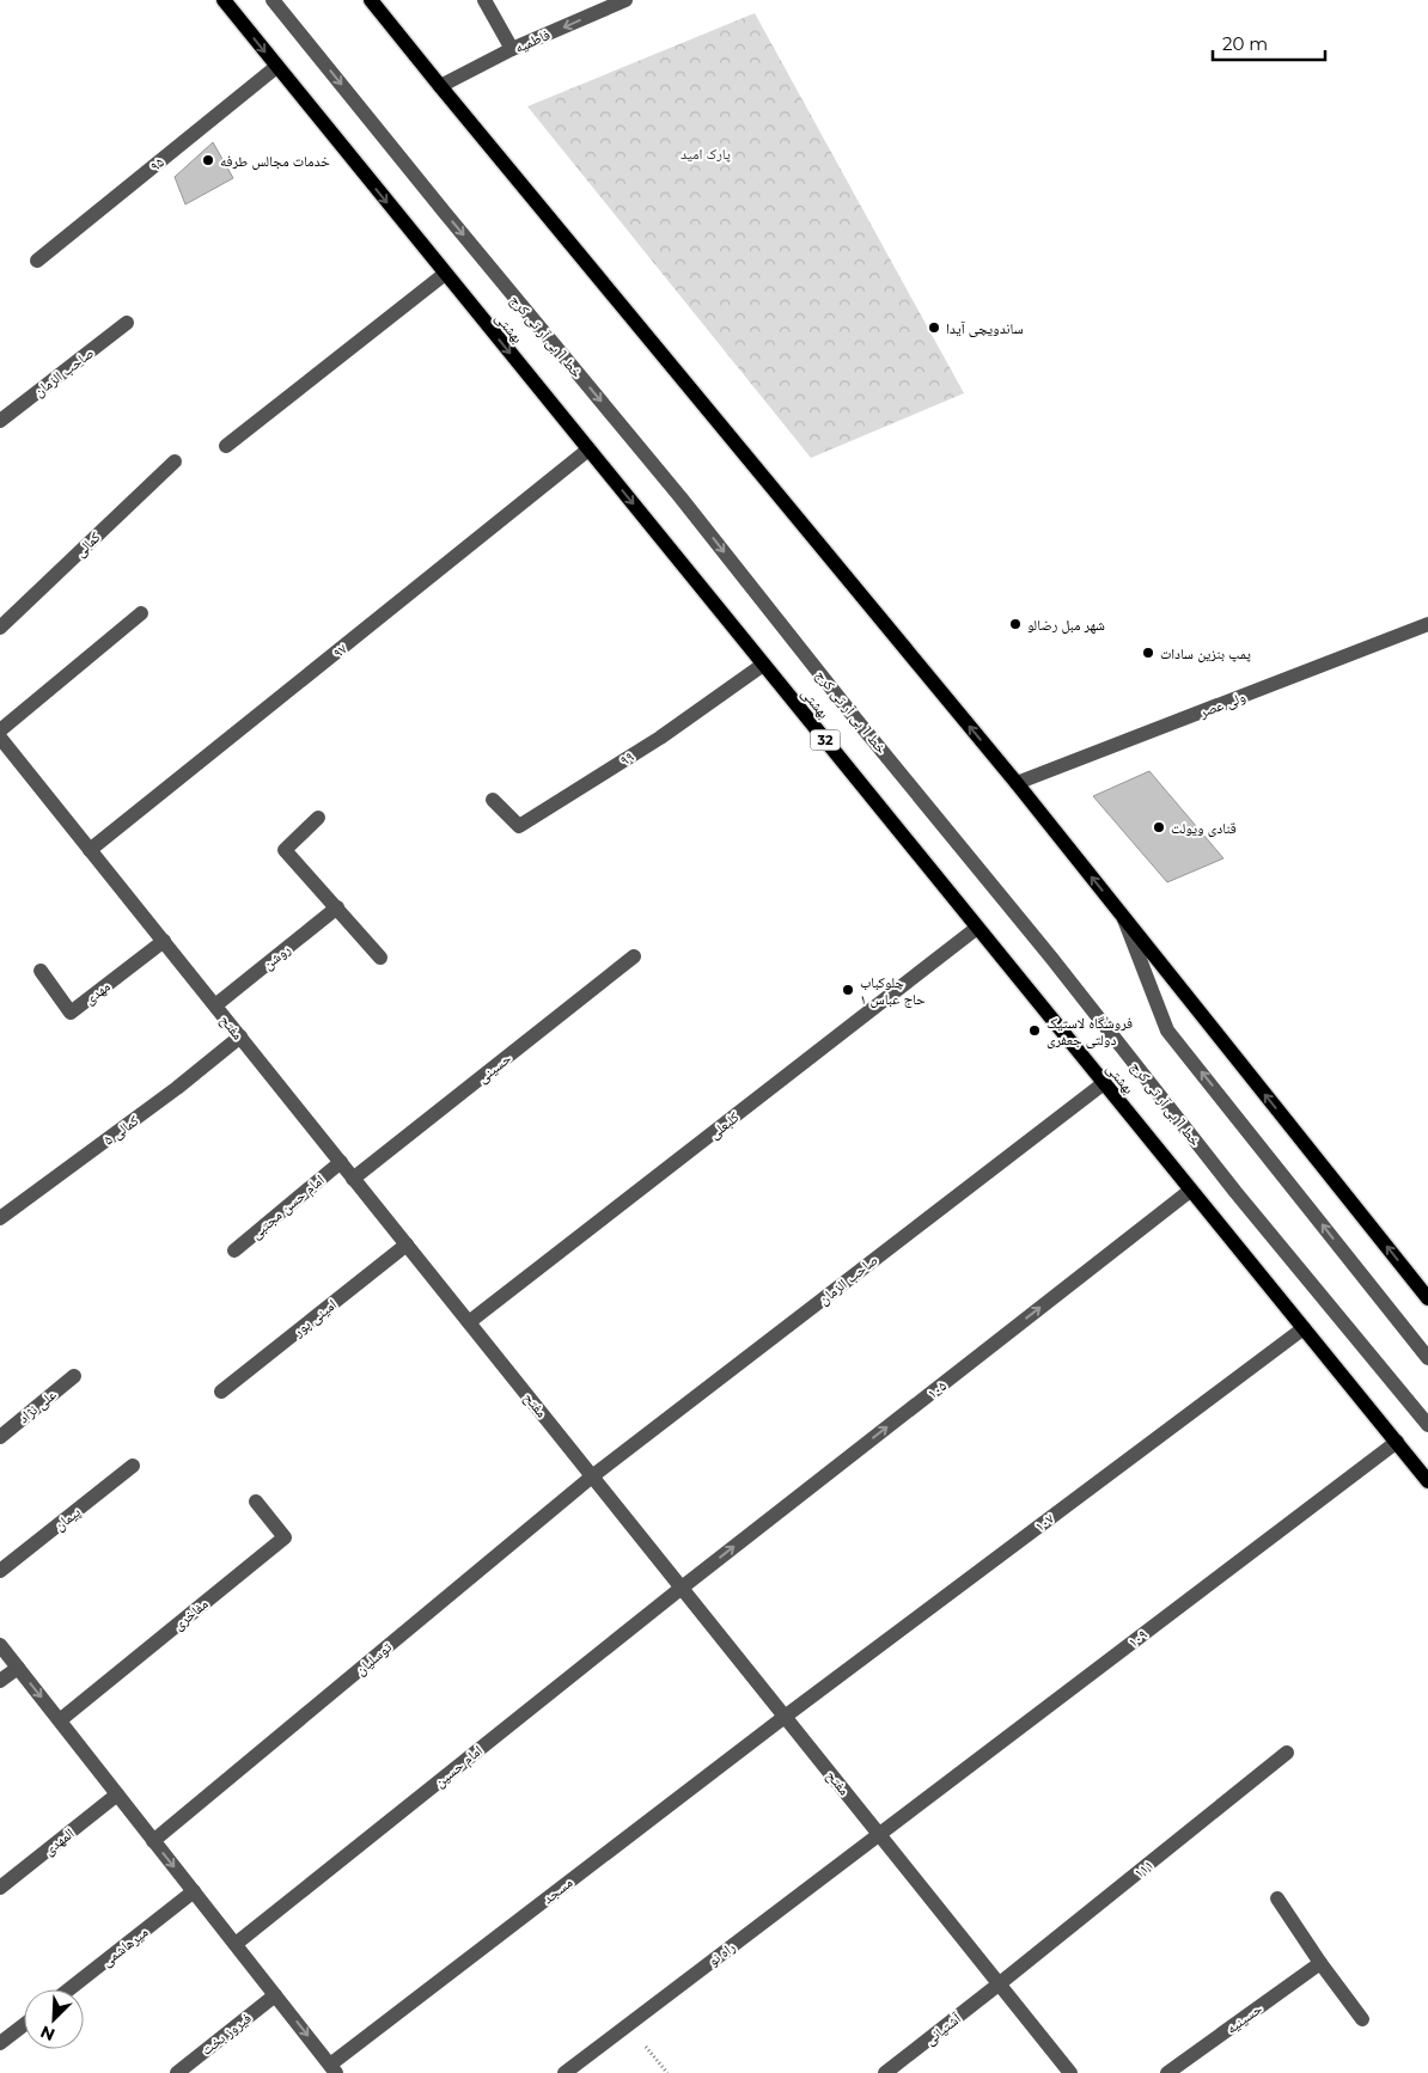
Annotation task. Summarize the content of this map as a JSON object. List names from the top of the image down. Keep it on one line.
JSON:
{"streets":{"main road":["بهشتی","32"],"street":["فاطمیه","۹۵","خط 1 بی آر تی کرج","صاحب الزمان","کمالی","۹۷","ولی عصر","۹۹","روشن","مهدی","مفتح","حسینی","کلبعلی","۵ کمالی","امام حسن مجتبی","امینی پور","۱۰۵","علی نژاد","پیمان","۱۰۷","مفاخری","۱۰۹","توسلیان","امام حسین","المهدی","۱۱۱","مسجد","میرهاشمی","راه نو","حسینیه","آشتیانی","فیروز بخت"]},"crossings":[["۹۵","بهشتی"],["بهشتی","صاحب الزمان"],["بهشتی","۹۷"],["بهشتی","۹۹"],["بهشتی","کلبعلی"],["بهشتی","۱۰۵"],["بهشتی","۱۰۷"],["بهشتی","۱۰۹"],["صاحب الزمان","مفتح"],["صاحب الزمان","توسلیان"],["۹۷","مفتح"],["روشن","مفتح"],["مهدی","مفتح"],["مفتح","حسینی"],["مفتح","کلبعلی"],["مفتح","۵ کمالی"],["مفتح","امام حسن مجتبی"],["مفتح","امینی پور"],["مفتح","۱۰۵"],["مفتح","۱۰۷"],["مفتح","۱۰۹"],["مفتح","توسلیان"],["مفتح","امام حسین"],["مفتح","۱۱۱"],["مفتح","مسجد"],["مفتح","راه نو"],["مفتح","آشتیانی"],["۱۰۵","امام حسین"],["۱۰۷","مسجد"],["۱۰۹","راه نو"],["۱۱۱","آشتیانی"]],"one_way":["فاطمیه","خط 1 بی آر تی کرج","۱۰۵"],"parks":["پارک امید"],"places":["خدمات مجالس طرفه","ساندویچی آیدا","شهر مبل رضالو","پمپ بنزین سادات","قنادی ویولت","چلوکباب حاج عباس ۱","فروشگاه لاستیک دولتی جعفری"],"scale_bar":"20 m","north":"bottom left"}
